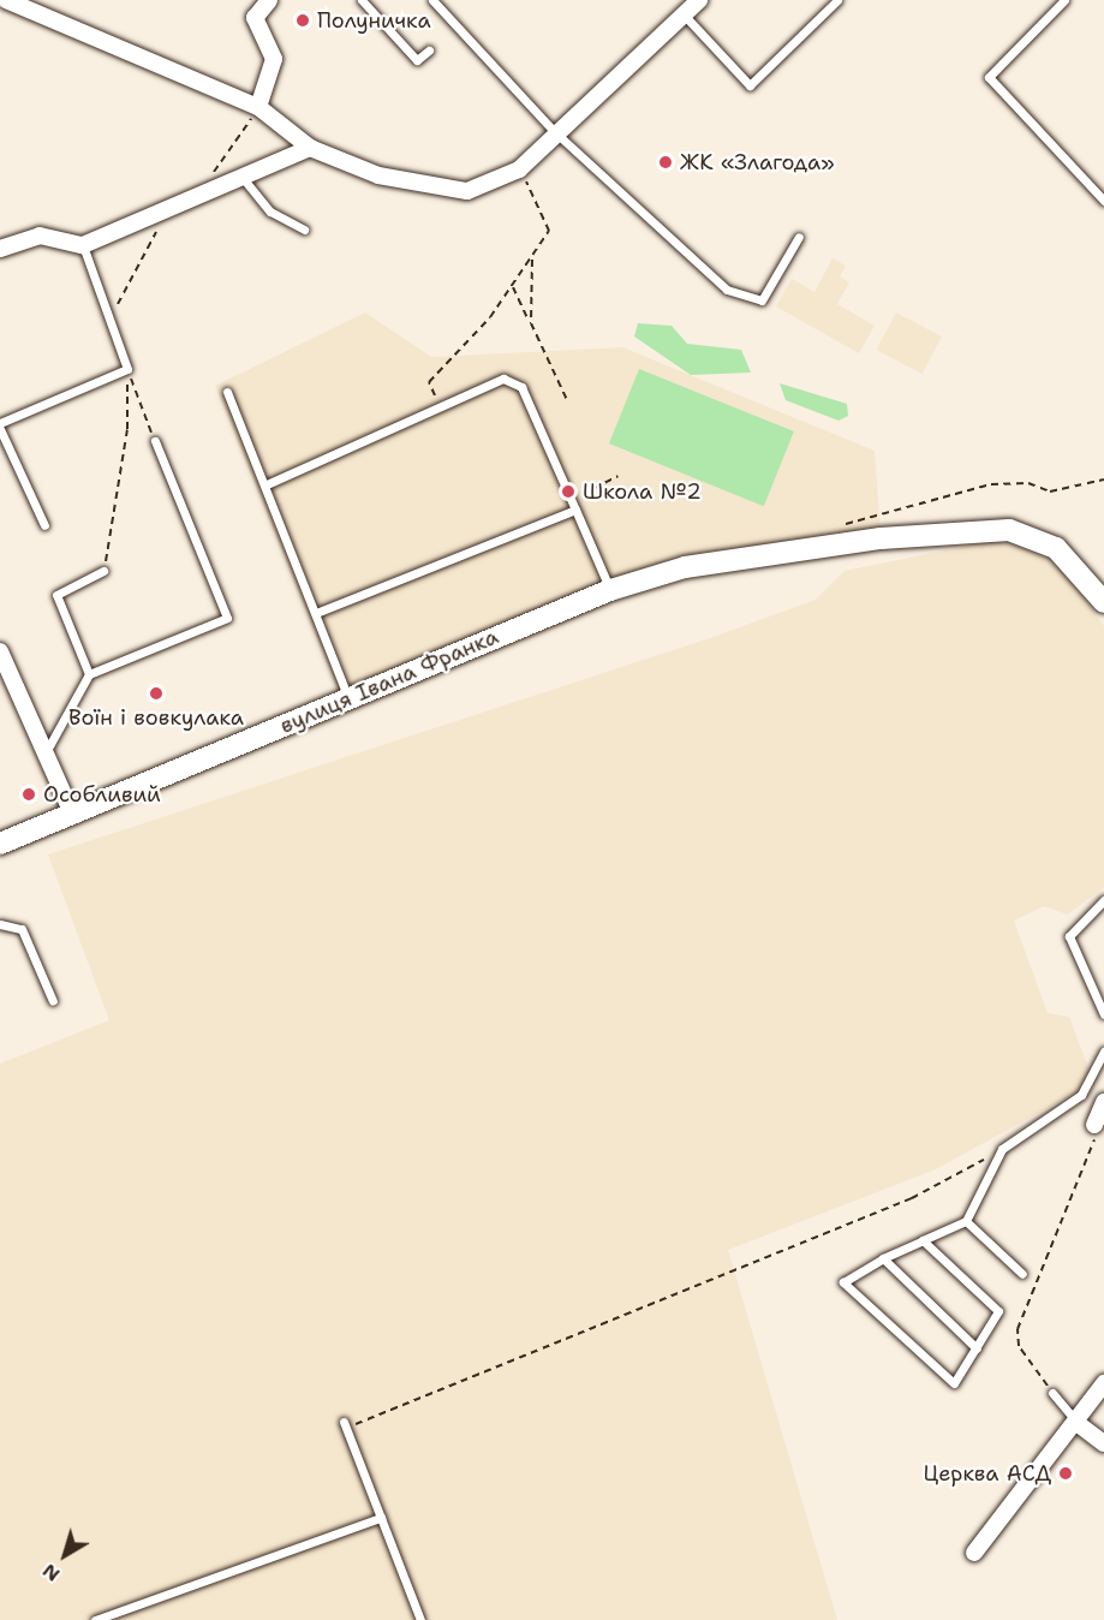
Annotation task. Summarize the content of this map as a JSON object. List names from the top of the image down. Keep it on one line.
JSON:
{"streets":{"main road":["вулиця Івана Франка"]},"places":["Полуничка","ЖК «Злагода»","Школа №2","Воїн і вовкулака","Особливий","Церква АСД"],"north":"bottom left"}
